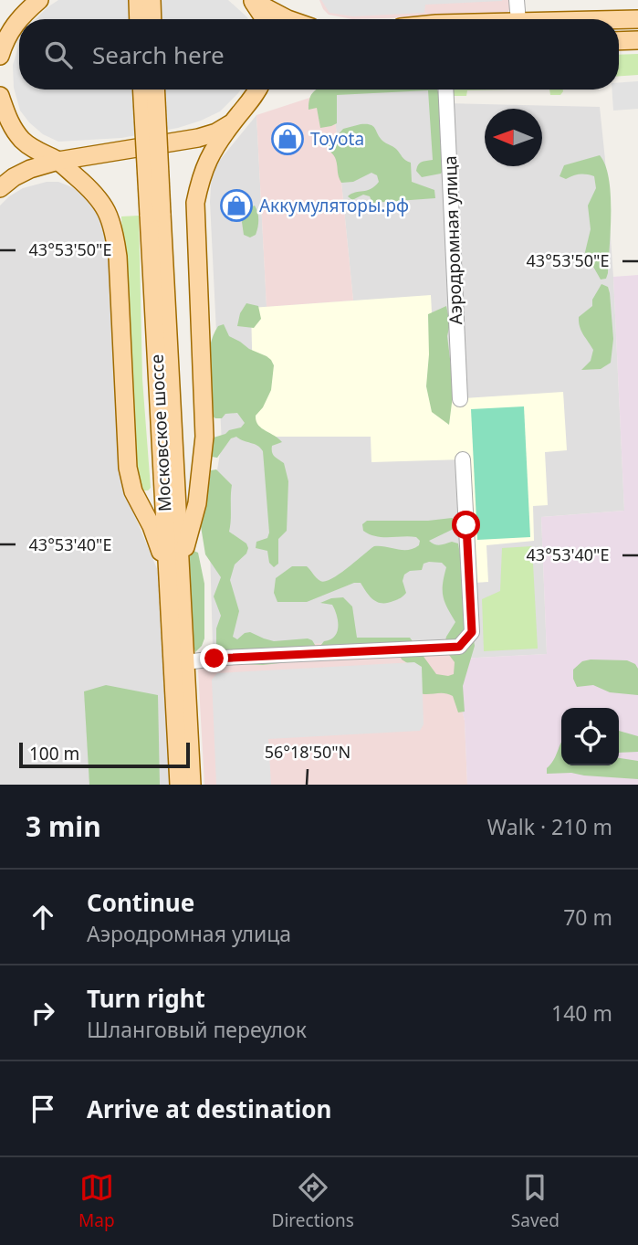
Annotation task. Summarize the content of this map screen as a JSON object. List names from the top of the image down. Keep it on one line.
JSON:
{"streets":{"main road":["Московское шоссе"],"street":["Аэродромная улица"]},"places":{"shop":["Toyota","Аккумуляторы.рф"]},"scale_bar":"100 m","north":"left","page":{"search":"Search here","scale":"100 m","heading":["3 min","Walk · 210 m"],"list":[["Continue","Аэродромная улица","70 m"],["Turn right","Шланговый переулок","140 m"],"Arrive at destination"],"nav":["Map","Directions","Saved"]},"coordinates":["43°53'50\"E","43°53'40\"E","56°18'50\"N"]}
